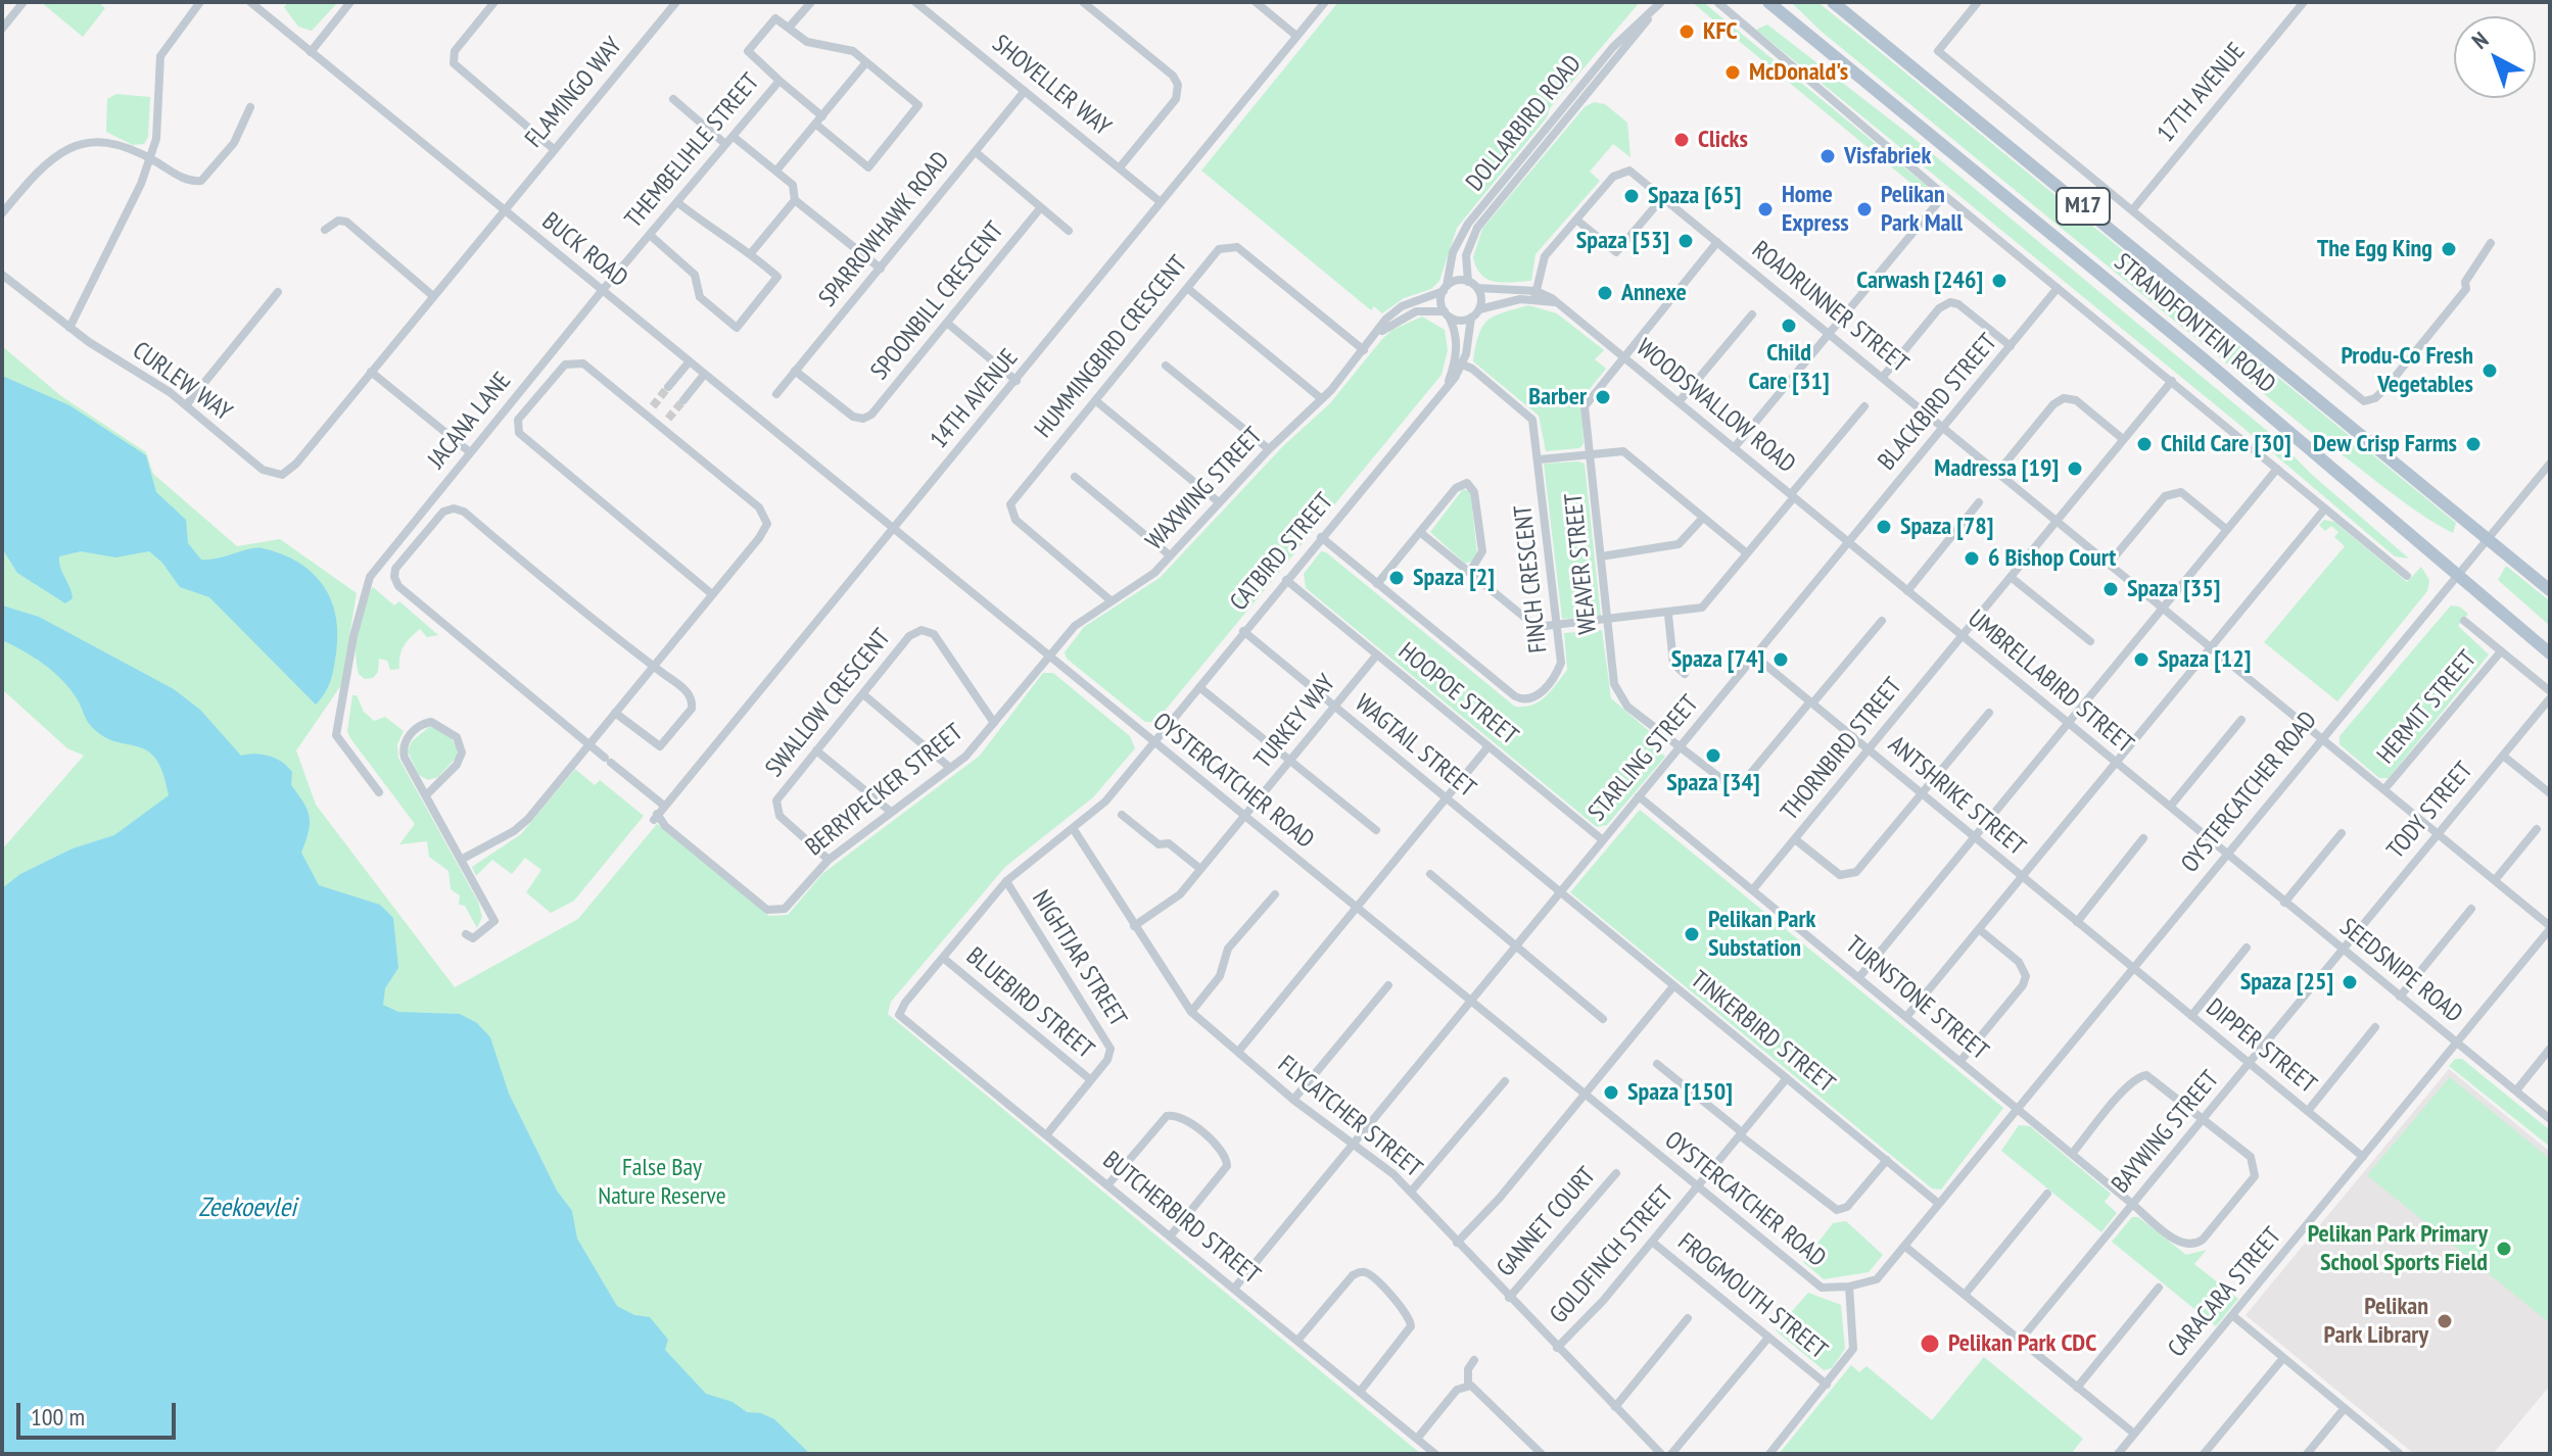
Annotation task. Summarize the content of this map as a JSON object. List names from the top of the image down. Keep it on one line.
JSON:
{"streets":{"main road":["M17","STRANDFONTEIN ROAD"],"street":["SHOVELLER WAY","FLAMINGO WAY","17TH AVENUE","DOLLARBIRD ROAD","THEMBELIHLE STREET","SPARROWHAWK ROAD","BUCK ROAD","SPOONBILL CRESCENT","ROADRUNNER STREET","HUMMINGBIRD CRESCENT","CURLEW WAY","14TH AVENUE","BLACKBIRD STREET","WOODSWALLOW ROAD","JACANA LANE","WAXWING STREET","CATBIRD STREET","WEAVER STREET","FINCH CRESCENT","UMBRELLABIRD STREET","HOOPOE STREET","SWALLOW CRESCENT","HERMIT STREET","TURKEY WAY","WAGTAIL STREET","THORNBIRD STREET","STARLING STREET","OYSTERCATCHER ROAD","BERRYPECKER STREET","ANTSHRIKE STREET","TODY STREET","NIGHTJAR STREET","SEEDSNIPE ROAD","TURNSTONE STREET","BLUEBIRD STREET","TINKERBIRD STREET","DIPPER STREET","FLYCATCHER STREET","BAYWING STREET","BUTCHERBIRD STREET","GANNET COURT","GOLDFINCH STREET","CARACARA STREET","FROGMOUTH STREET"]},"crossings":[["SHOVELLER WAY","SPARROWHAWK ROAD"],["SHOVELLER WAY","14TH AVENUE"],["FLAMINGO WAY","BUCK ROAD"],["FLAMINGO WAY","CURLEW WAY"],["DOLLARBIRD ROAD","WOODSWALLOW ROAD"],["DOLLARBIRD ROAD","WAXWING STREET"],["DOLLARBIRD ROAD","CATBIRD STREET"],["THEMBELIHLE STREET","BUCK ROAD"],["THEMBELIHLE STREET","JACANA LANE"],["SPARROWHAWK ROAD","SPOONBILL CRESCENT"],["BUCK ROAD","CURLEW WAY"],["BUCK ROAD","14TH AVENUE"],["BUCK ROAD","JACANA LANE"],["BUCK ROAD","OYSTERCATCHER ROAD"],["ROADRUNNER STREET","BLACKBIRD STREET"],["ROADRUNNER STREET","WOODSWALLOW ROAD"],["ROADRUNNER STREET","WEAVER STREET"],["ROADRUNNER STREET","HERMIT STREET"],["ROADRUNNER STREET","THORNBIRD STREET"],["ROADRUNNER STREET","OYSTERCATCHER ROAD"],["ROADRUNNER STREET","TODY STREET"],["ROADRUNNER STREET","CARACARA STREET"],["STRANDFONTEIN ROAD","OYSTERCATCHER ROAD"],["HUMMINGBIRD CRESCENT","WAXWING STREET"],["14TH AVENUE","OYSTERCATCHER ROAD"],["14TH AVENUE","BERRYPECKER STREET"],["BLACKBIRD STREET","WOODSWALLOW ROAD"],["BLACKBIRD STREET","UMBRELLABIRD STREET"],["BLACKBIRD STREET","STARLING STREET"],["WOODSWALLOW ROAD","WAXWING STREET"],["WOODSWALLOW ROAD","CATBIRD STREET"],["WOODSWALLOW ROAD","WEAVER STREET"],["WOODSWALLOW ROAD","UMBRELLABIRD STREET"],["WOODSWALLOW ROAD","STARLING STREET"],["WAXWING STREET","CATBIRD STREET"],["WAXWING STREET","OYSTERCATCHER ROAD"],["WAXWING STREET","BERRYPECKER STREET"],["CATBIRD STREET","FINCH CRESCENT"],["CATBIRD STREET","HOOPOE STREET"],["CATBIRD STREET","WAGTAIL STREET"],["CATBIRD STREET","OYSTERCATCHER ROAD"],["CATBIRD STREET","NIGHTJAR STREET"],["CATBIRD STREET","BLUEBIRD STREET"],["CATBIRD STREET","FLYCATCHER STREET"],["CATBIRD STREET","BUTCHERBIRD STREET"],["WEAVER STREET","STARLING STREET"],["WEAVER STREET","ANTSHRIKE STREET"],["UMBRELLABIRD STREET","THORNBIRD STREET"],["UMBRELLABIRD STREET","STARLING STREET"],["UMBRELLABIRD STREET","OYSTERCATCHER ROAD"],["UMBRELLABIRD STREET","SEEDSNIPE ROAD"],["HOOPOE STREET","TURKEY WAY"],["HOOPOE STREET","STARLING STREET"],["SWALLOW CRESCENT","BERRYPECKER STREET"],["TURKEY WAY","WAGTAIL STREET"],["TURKEY WAY","OYSTERCATCHER ROAD"],["TURKEY WAY","FLYCATCHER STREET"],["WAGTAIL STREET","STARLING STREET"],["WAGTAIL STREET","TINKERBIRD STREET"],["THORNBIRD STREET","ANTSHRIKE STREET"],["THORNBIRD STREET","TURNSTONE STREET"],["STARLING STREET","OYSTERCATCHER ROAD"],["STARLING STREET","ANTSHRIKE STREET"],["STARLING STREET","TURNSTONE STREET"],["STARLING STREET","TINKERBIRD STREET"],["STARLING STREET","FLYCATCHER STREET"],["STARLING STREET","BUTCHERBIRD STREET"],["OYSTERCATCHER ROAD","BERRYPECKER STREET"],["OYSTERCATCHER ROAD","ANTSHRIKE STREET"],["OYSTERCATCHER ROAD","SEEDSNIPE ROAD"],["OYSTERCATCHER ROAD","TURNSTONE STREET"],["OYSTERCATCHER ROAD","TINKERBIRD STREET"],["OYSTERCATCHER ROAD","DIPPER STREET"],["OYSTERCATCHER ROAD","GOLDFINCH STREET"],["ANTSHRIKE STREET","DIPPER STREET"],["TODY STREET","SEEDSNIPE ROAD"],["TODY STREET","BAYWING STREET"],["NIGHTJAR STREET","BLUEBIRD STREET"],["NIGHTJAR STREET","BUTCHERBIRD STREET"],["SEEDSNIPE ROAD","BAYWING STREET"],["SEEDSNIPE ROAD","CARACARA STREET"],["TURNSTONE STREET","BAYWING STREET"],["TINKERBIRD STREET","GOLDFINCH STREET"],["DIPPER STREET","BAYWING STREET"],["DIPPER STREET","CARACARA STREET"],["FLYCATCHER STREET","GANNET COURT"],["FLYCATCHER STREET","GOLDFINCH STREET"],["GOLDFINCH STREET","FROGMOUTH STREET"]],"water":["Zeekoevlei"],"parks":["False Bay Nature Reserve"],"places":["KFC","McDonald's","Clicks","Visfabriek","Spaza [65]","Home Express","Pelikan Park Mall","Spaza [53]","The Egg King","Carwash [246]","Annexe","Child Care [31]","Produ-Co Fresh Vegetables","Barber","Child Care [30]","Dew Crisp Farms","Madressa [19]","Spaza [78]","6 Bishop Court","Spaza [2]","Spaza [35]","Spaza [74]","Spaza [12]","Spaza [34]","Pelikan Park Substation","Spaza [25]","Spaza [150]","Pelikan Park Primary School Sports Field","Pelikan Park Library","Pelikan Park CDC"],"scale_bar":"100 m","north":"top left"}
